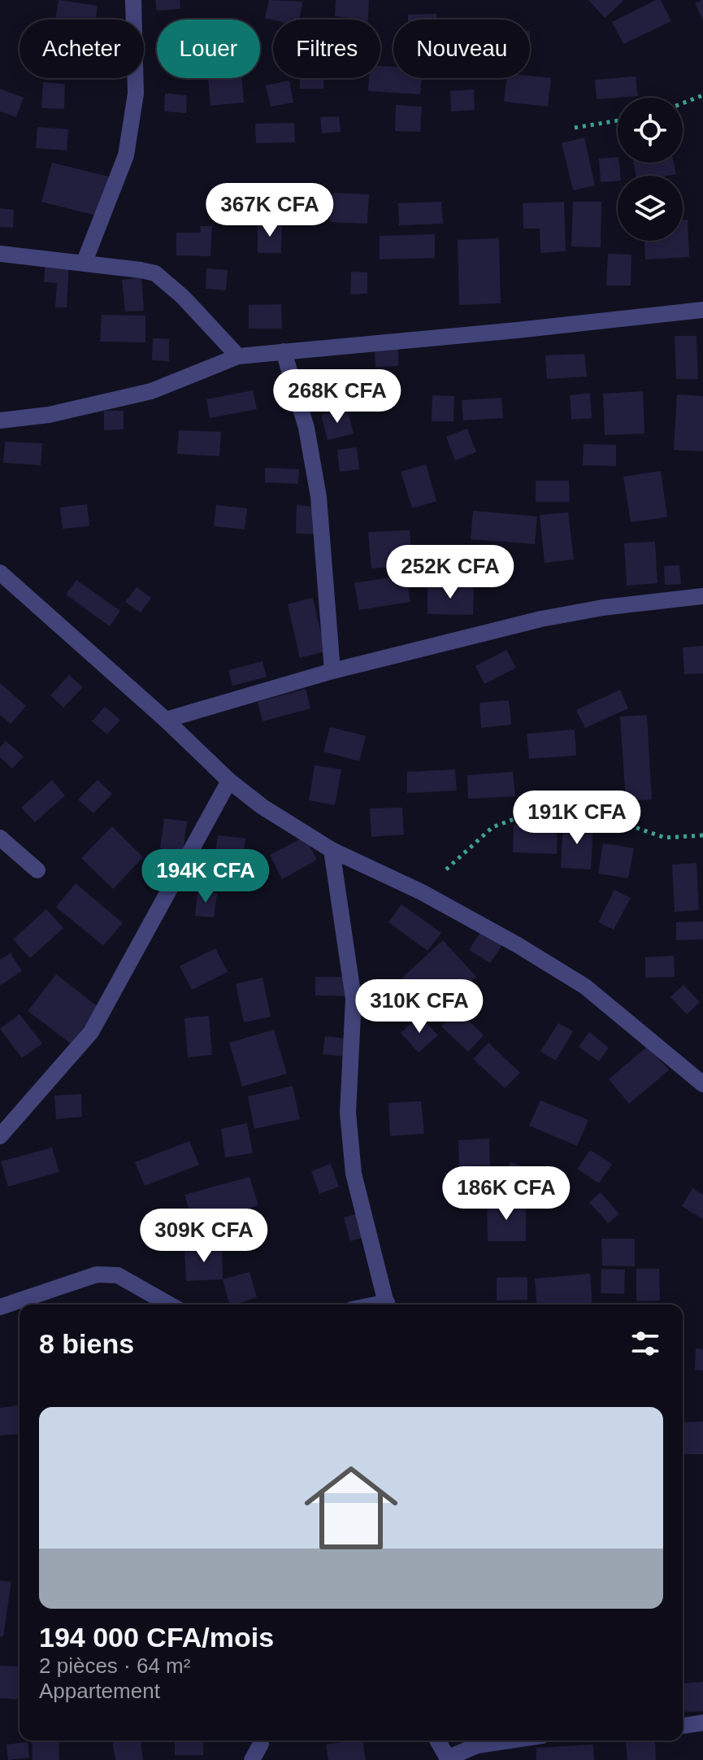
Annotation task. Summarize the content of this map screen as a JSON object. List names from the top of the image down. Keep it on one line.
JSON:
{"page":{"chip":["Acheter","Louer","Filtres","Nouveau"],"price":["367K CFA","268K CFA","252K CFA","191K CFA","194K CFA","310K CFA","186K CFA","309K CFA"],"heading":"8 biens","list":[{"name":"194 000 CFA/mois","note":"2 pièces · 64 m² · Appartement"}]}}
